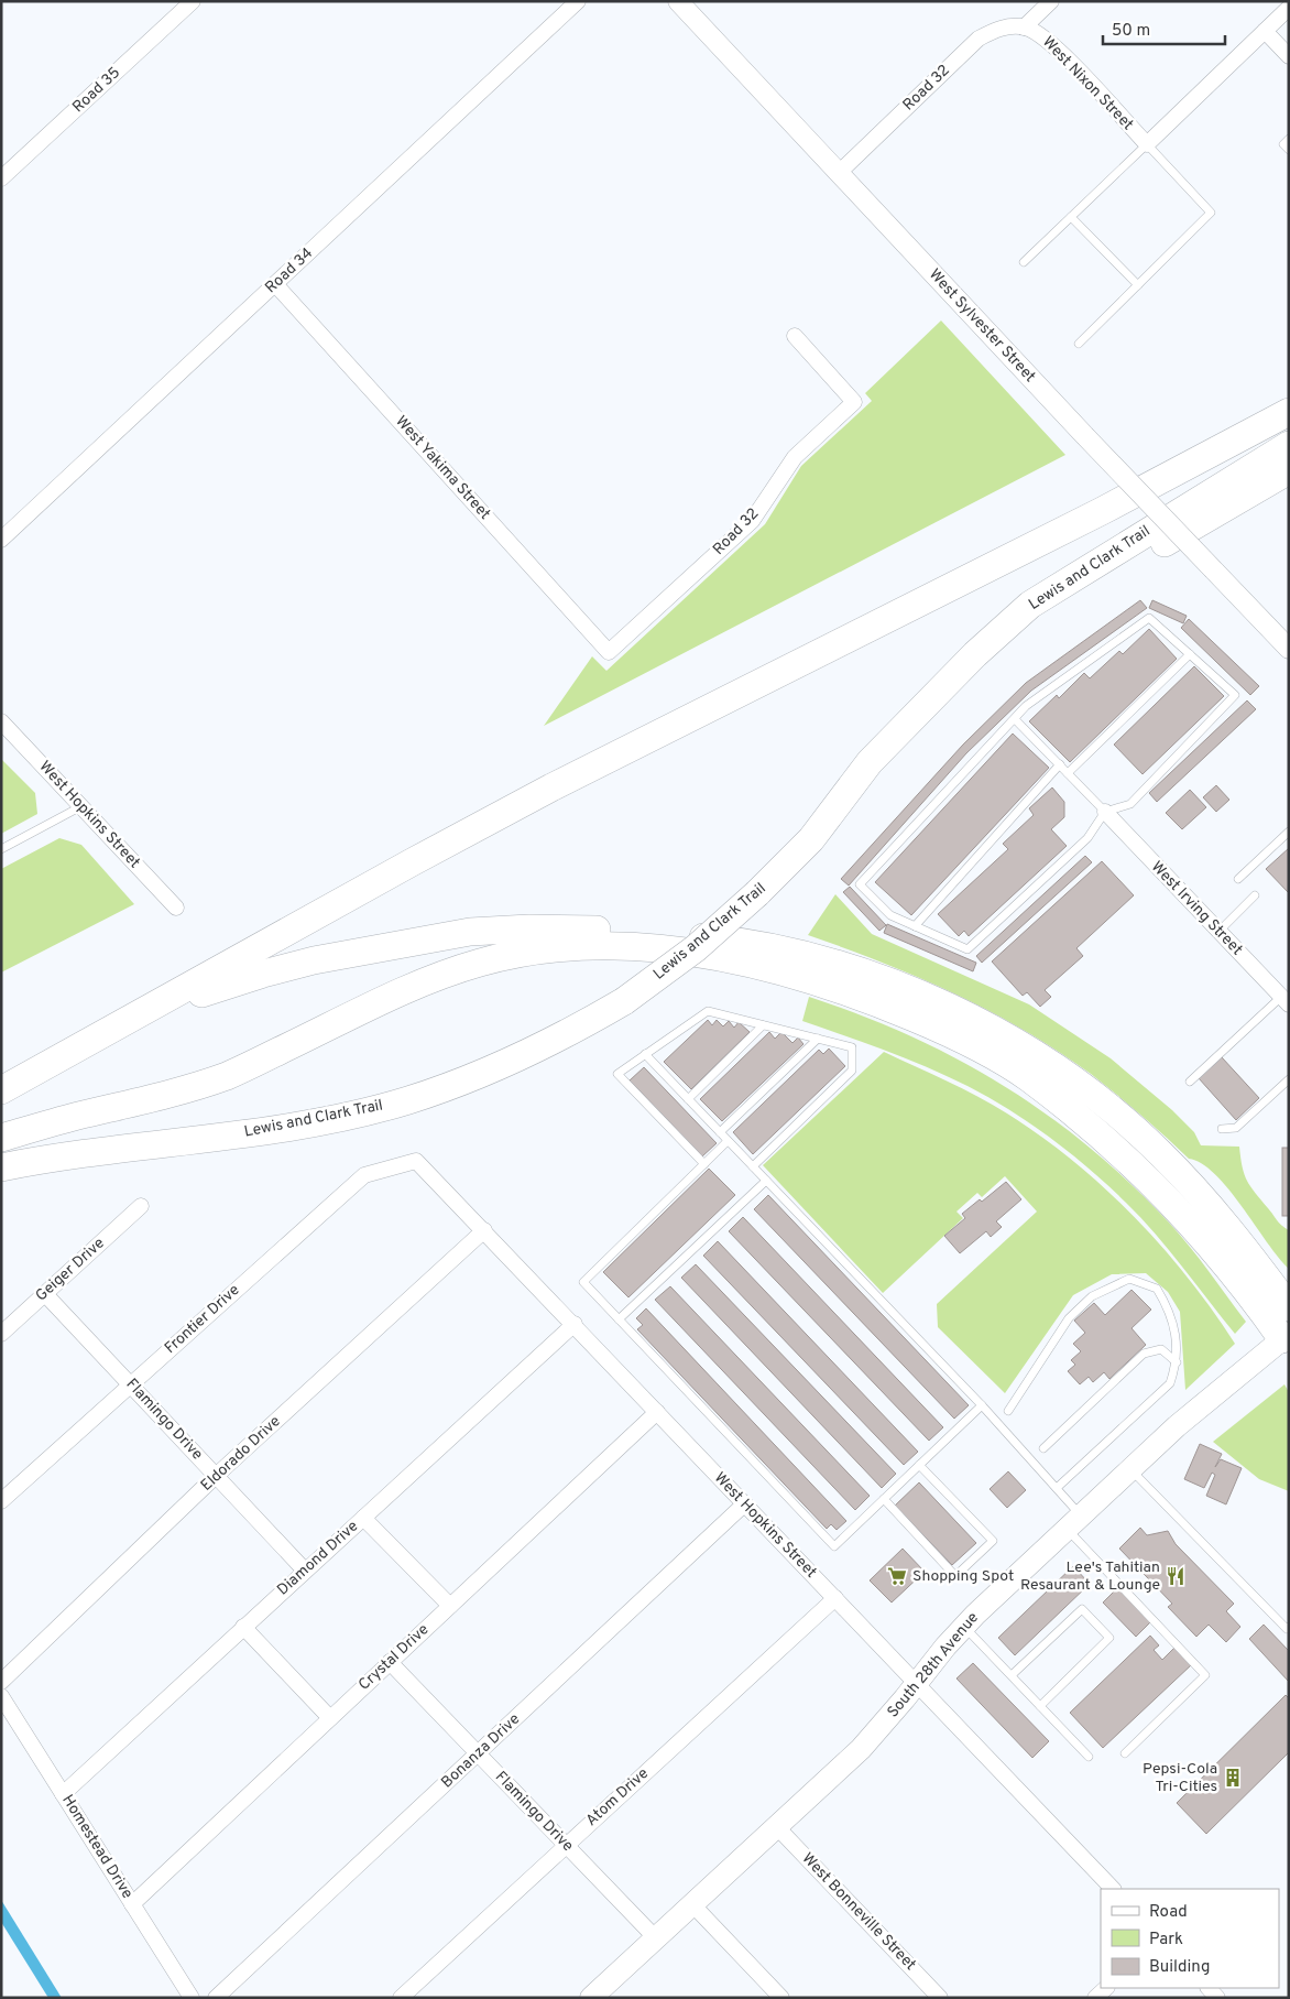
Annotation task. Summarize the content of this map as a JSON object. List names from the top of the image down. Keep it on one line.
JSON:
{"streets":{"highway":["Lewis and Clark Trail"],"main road":["South 28th Avenue"],"street":["West Nixon Street","Road 32","Road 35","Road 34","West Sylvester Street","West Yakima Street","West Hopkins Street","West Irving Street","Geiger Drive","Frontier Drive","Flamingo Drive","Eldorado Drive","Diamond Drive","Crystal Drive","Bonanza Drive","Atom Drive","Homestead Drive","West Bonneville Street"]},"crossings":[["West Nixon Street","Road 32"],["Road 32","West Sylvester Street"],["Road 32","West Yakima Street"],["Road 34","West Yakima Street"],["West Hopkins Street","Frontier Drive"],["West Hopkins Street","Eldorado Drive"],["West Hopkins Street","Diamond Drive"],["West Hopkins Street","Crystal Drive"],["West Hopkins Street","South 28th Avenue"],["West Hopkins Street","Bonanza Drive"],["West Hopkins Street","Atom Drive"],["Geiger Drive","Flamingo Drive"],["Frontier Drive","Flamingo Drive"],["Flamingo Drive","Eldorado Drive"],["Flamingo Drive","Diamond Drive"],["Flamingo Drive","Crystal Drive"],["Flamingo Drive","South 28th Avenue"],["Flamingo Drive","Bonanza Drive"],["Flamingo Drive","Atom Drive"],["Diamond Drive","Homestead Drive"],["Crystal Drive","Homestead Drive"],["South 28th Avenue","West Bonneville Street"]],"places":{"supermarket":["Shopping Spot"],"restaurant":["Lee's Tahitian Resaurant & Lounge"],"building":["Pepsi-Cola Tri-Cities"]},"legend":["Road","Park","Building"],"scale_bar":"50 m"}
